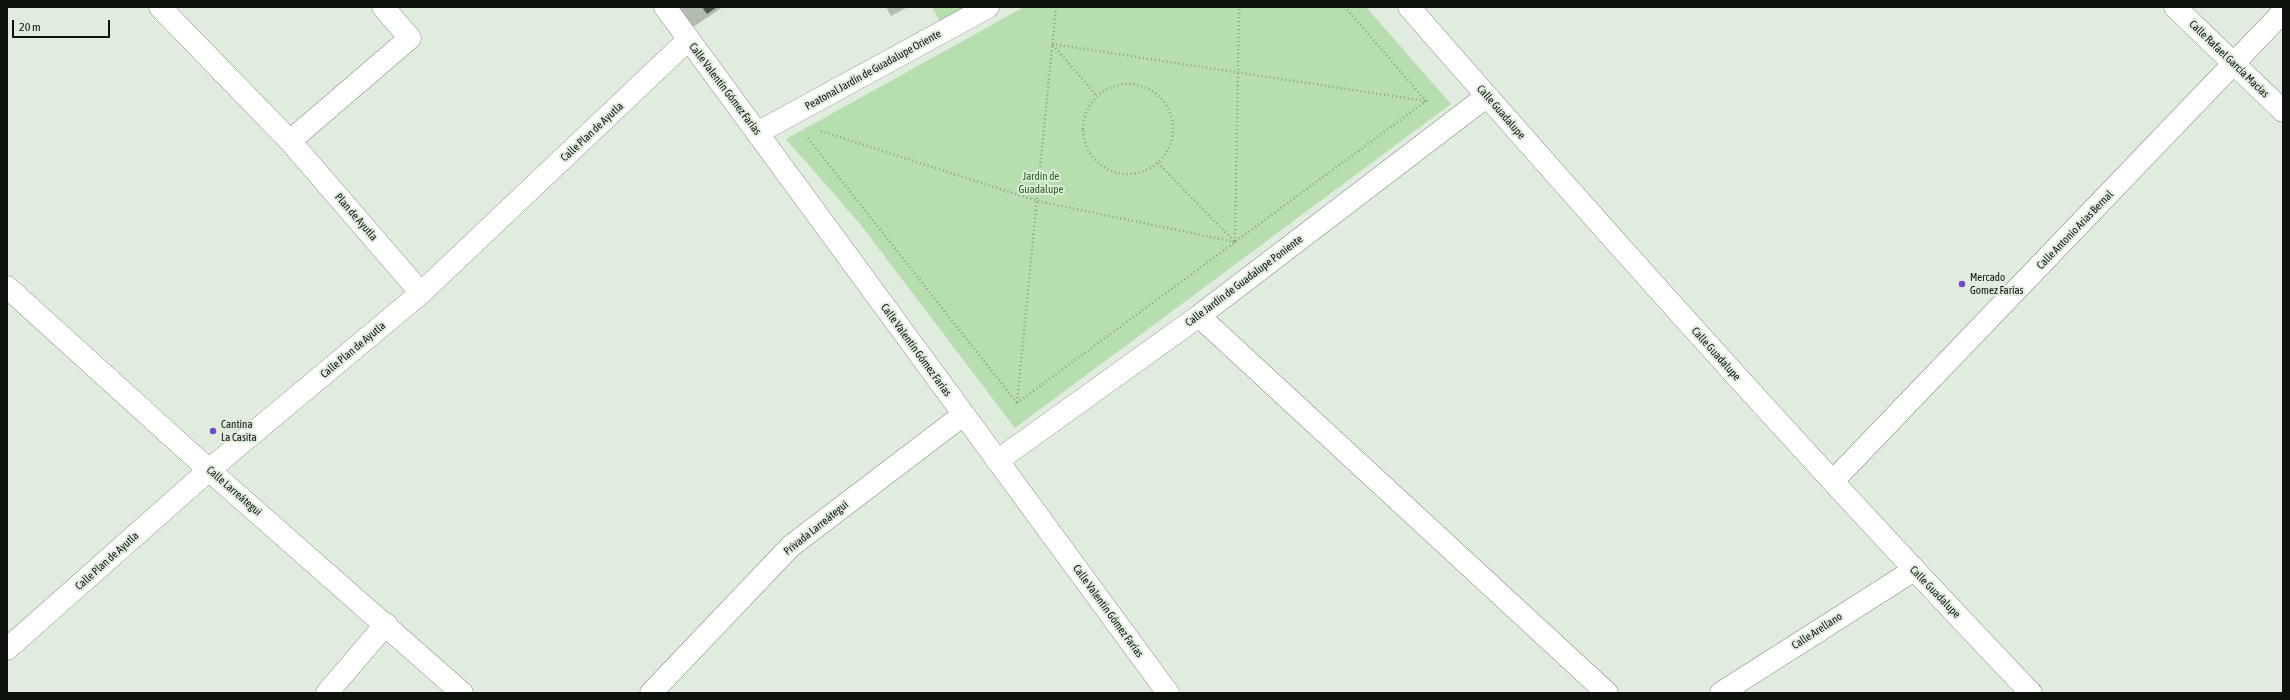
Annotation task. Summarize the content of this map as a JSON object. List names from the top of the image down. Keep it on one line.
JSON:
{"streets":{"street":["Calle Rafael García Macías","Peatonal Jardín de Guadalupe Oriente","Calle Valentín Gómez Farías","Calle Guadalupe","Calle Plan de Ayutla","Plan de Ayutla","Calle Antonio Arias Bernal","Calle Jardín de Guadalupe Poniente","Calle Larreátegui","Privada Larreátegui","Calle Arellano"]},"crossings":[["Calle Rafael García Macías","Calle Antonio Arias Bernal"],["Peatonal Jardín de Guadalupe Oriente","Calle Valentín Gómez Farías"],["Calle Valentín Gómez Farías","Calle Plan de Ayutla"],["Calle Valentín Gómez Farías","Calle Jardín de Guadalupe Poniente"],["Calle Valentín Gómez Farías","Privada Larreátegui"],["Calle Guadalupe","Calle Antonio Arias Bernal"],["Calle Guadalupe","Calle Jardín de Guadalupe Poniente"],["Calle Guadalupe","Calle Arellano"],["Calle Plan de Ayutla","Plan de Ayutla"],["Calle Plan de Ayutla","Calle Larreátegui"]],"parks":["Jardín de Guadalupe"],"places":["Mercado Gomez Farías","Cantina La Casita"],"scale_bar":"20 m"}
